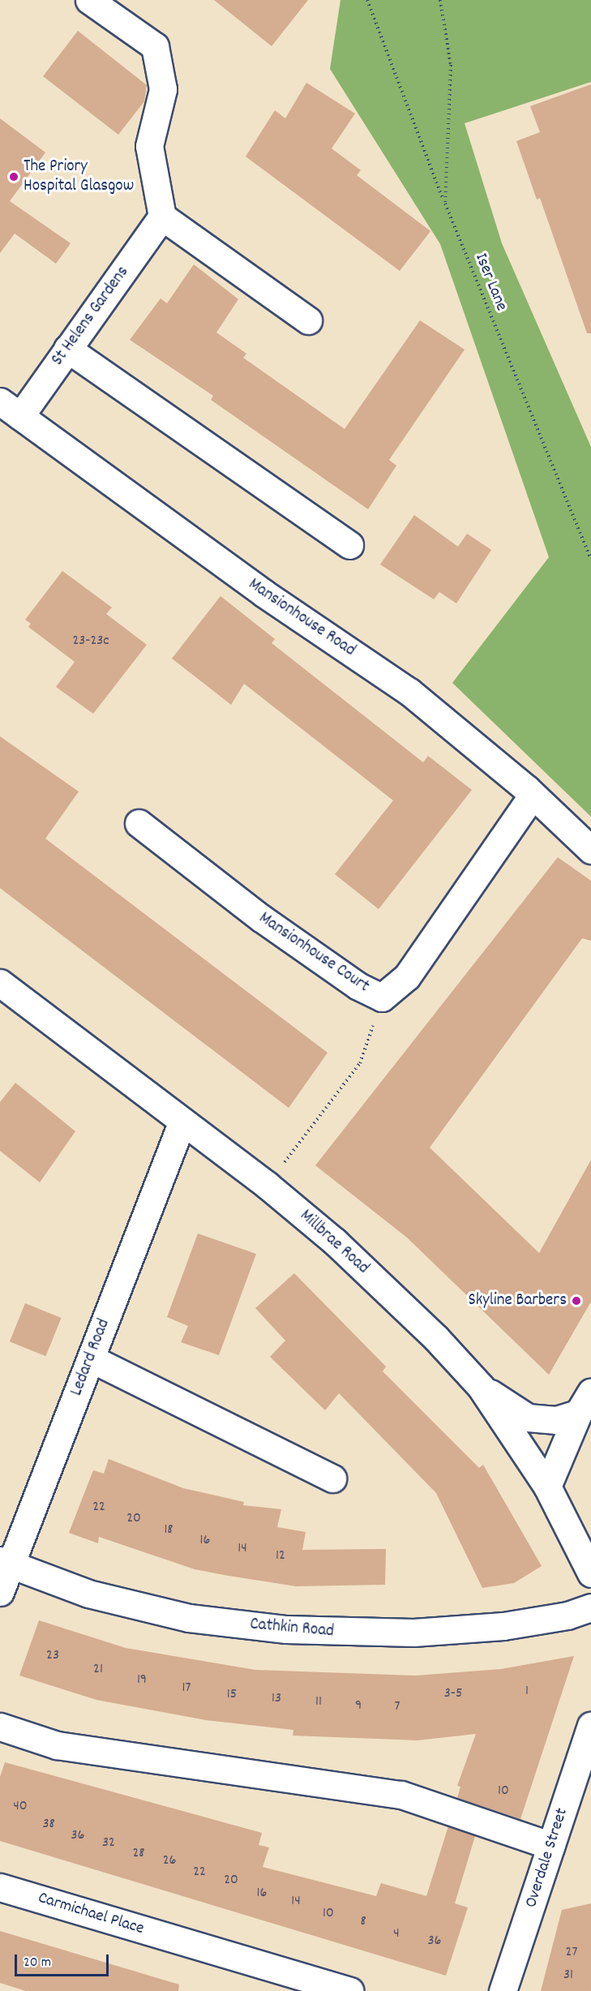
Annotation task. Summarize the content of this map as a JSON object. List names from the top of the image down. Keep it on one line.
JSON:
{"streets":{"street":["St Helens Gardens","Mansionhouse Road","Mansionhouse Court","Millbrae Road","Ledard Road","Cathkin Road","Overdale Street","Carmichael Place"],"path":["Iser Lane"]},"crossings":[["St Helens Gardens","Mansionhouse Road"],["Mansionhouse Road","Mansionhouse Court"],["Millbrae Road","Ledard Road"],["Ledard Road","Cathkin Road"]],"places":["The Priory Hospital Glasgow","Skyline Barbers"],"house_numbers":["23-23c","22","20","18","16","14","12","23","21","19","17","1","3-5","15","13","11","9","7","10","40","38","36","32","28","26","22","20","16","14","10","8","4","36","27","31"],"scale_bar":"20 m"}
